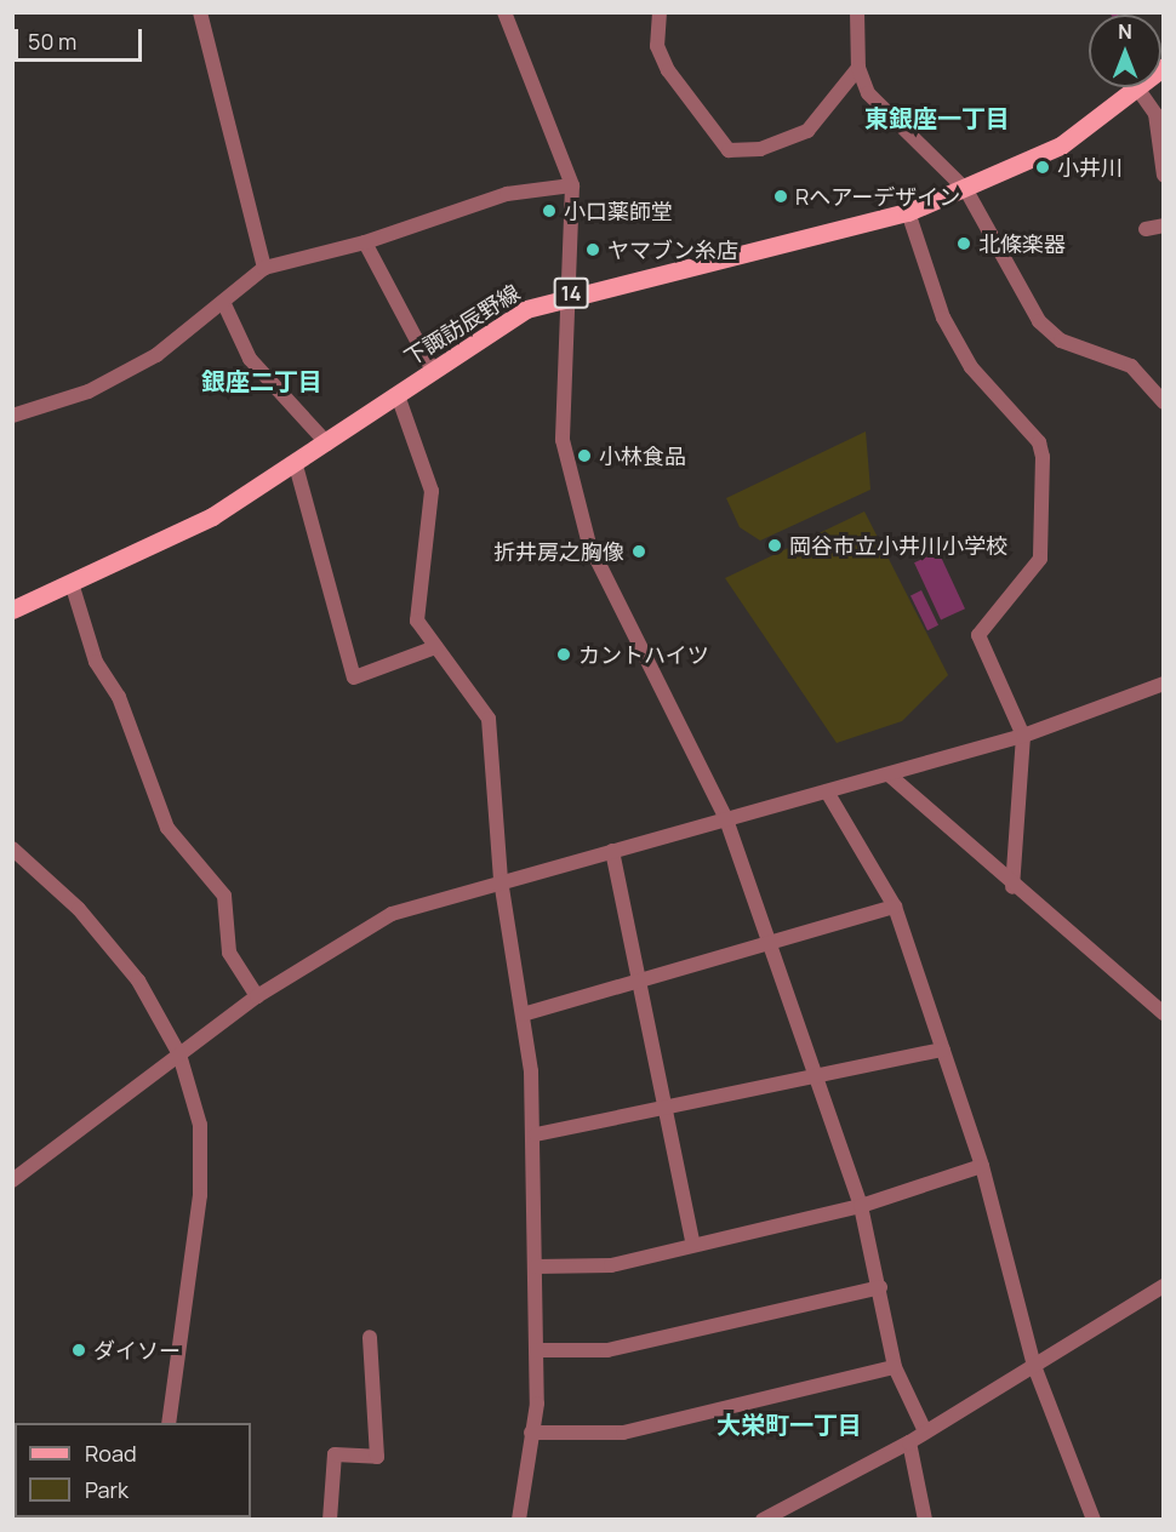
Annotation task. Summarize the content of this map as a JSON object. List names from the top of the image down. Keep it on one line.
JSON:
{"streets":{"main road":["14","下諏訪辰野線"]},"districts":["東銀座一丁目","銀座二丁目","大栄町一丁目"],"places":["小井川","Rヘアーデザイン","小口薬師堂","北條楽器","ヤマブン糸店","小林食品","岡谷市立小井川小学校","折井房之胸像","カントハイツ","ダイソー"],"legend":["Road","Park"],"scale_bar":"50 m","north":"top"}
